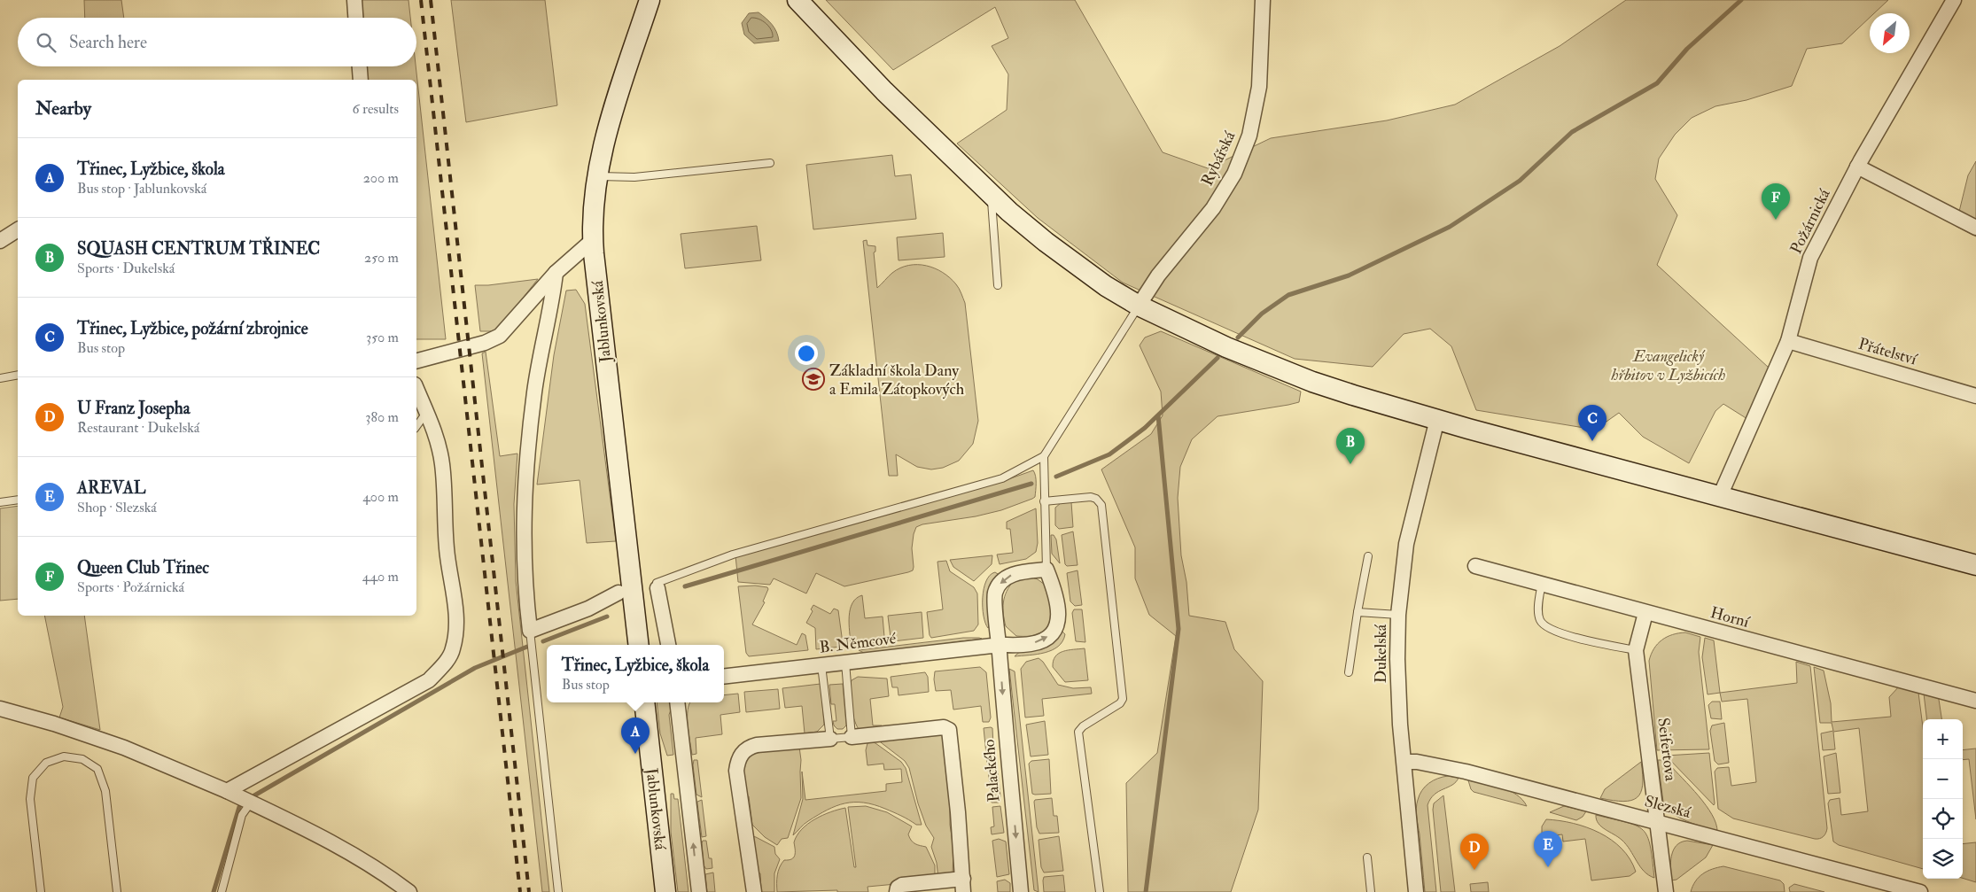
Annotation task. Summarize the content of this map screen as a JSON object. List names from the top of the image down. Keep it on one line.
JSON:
{"streets":{"main road":["Jablunkovská"],"street":["Rybářská","Požárnická","Přátelství","Horní","B. Němcové","Dukelská","Seifertova","Palackého","Slezská"]},"crossings":[["Požárnická","Přátelství"],["Horní","Seifertova"],["B. Němcové","Palackého"],["Dukelská","Slezská"],["Seifertova","Slezská"]],"one_way":["Palackého"],"parks":["Evangelický hřbitov v Lyžbicích"],"places":{"school or university":["Základní škola Dany a Emila Zátopkových"]},"north":"bottom left","page":{"search":"Search here","heading":["Nearby","6 results"],"list":[{"mark":"A","name":"Třinec, Lyžbice, škola","note":"Bus stop · Jablunkovská","value":"200 m"},{"mark":"B","name":"SQUASH CENTRUM TŘINEC","note":"Sports · Dukelská","value":"250 m"},{"mark":"C","name":"Třinec, Lyžbice, požární zbrojnice","note":"Bus stop","value":"350 m"},{"mark":"D","name":"U Franz Josepha","note":"Restaurant · Dukelská","value":"380 m"},{"mark":"E","name":"AREVAL","note":"Shop · Slezská","value":"400 m"},{"mark":"F","name":"Queen Club Třinec","note":"Sports · Požárnická","value":"440 m"}],"pins":["F","C","B","A","E","D"],"popup":["Třinec, Lyžbice, škola","Bus stop"],"map_buttons":["+","−"]}}
